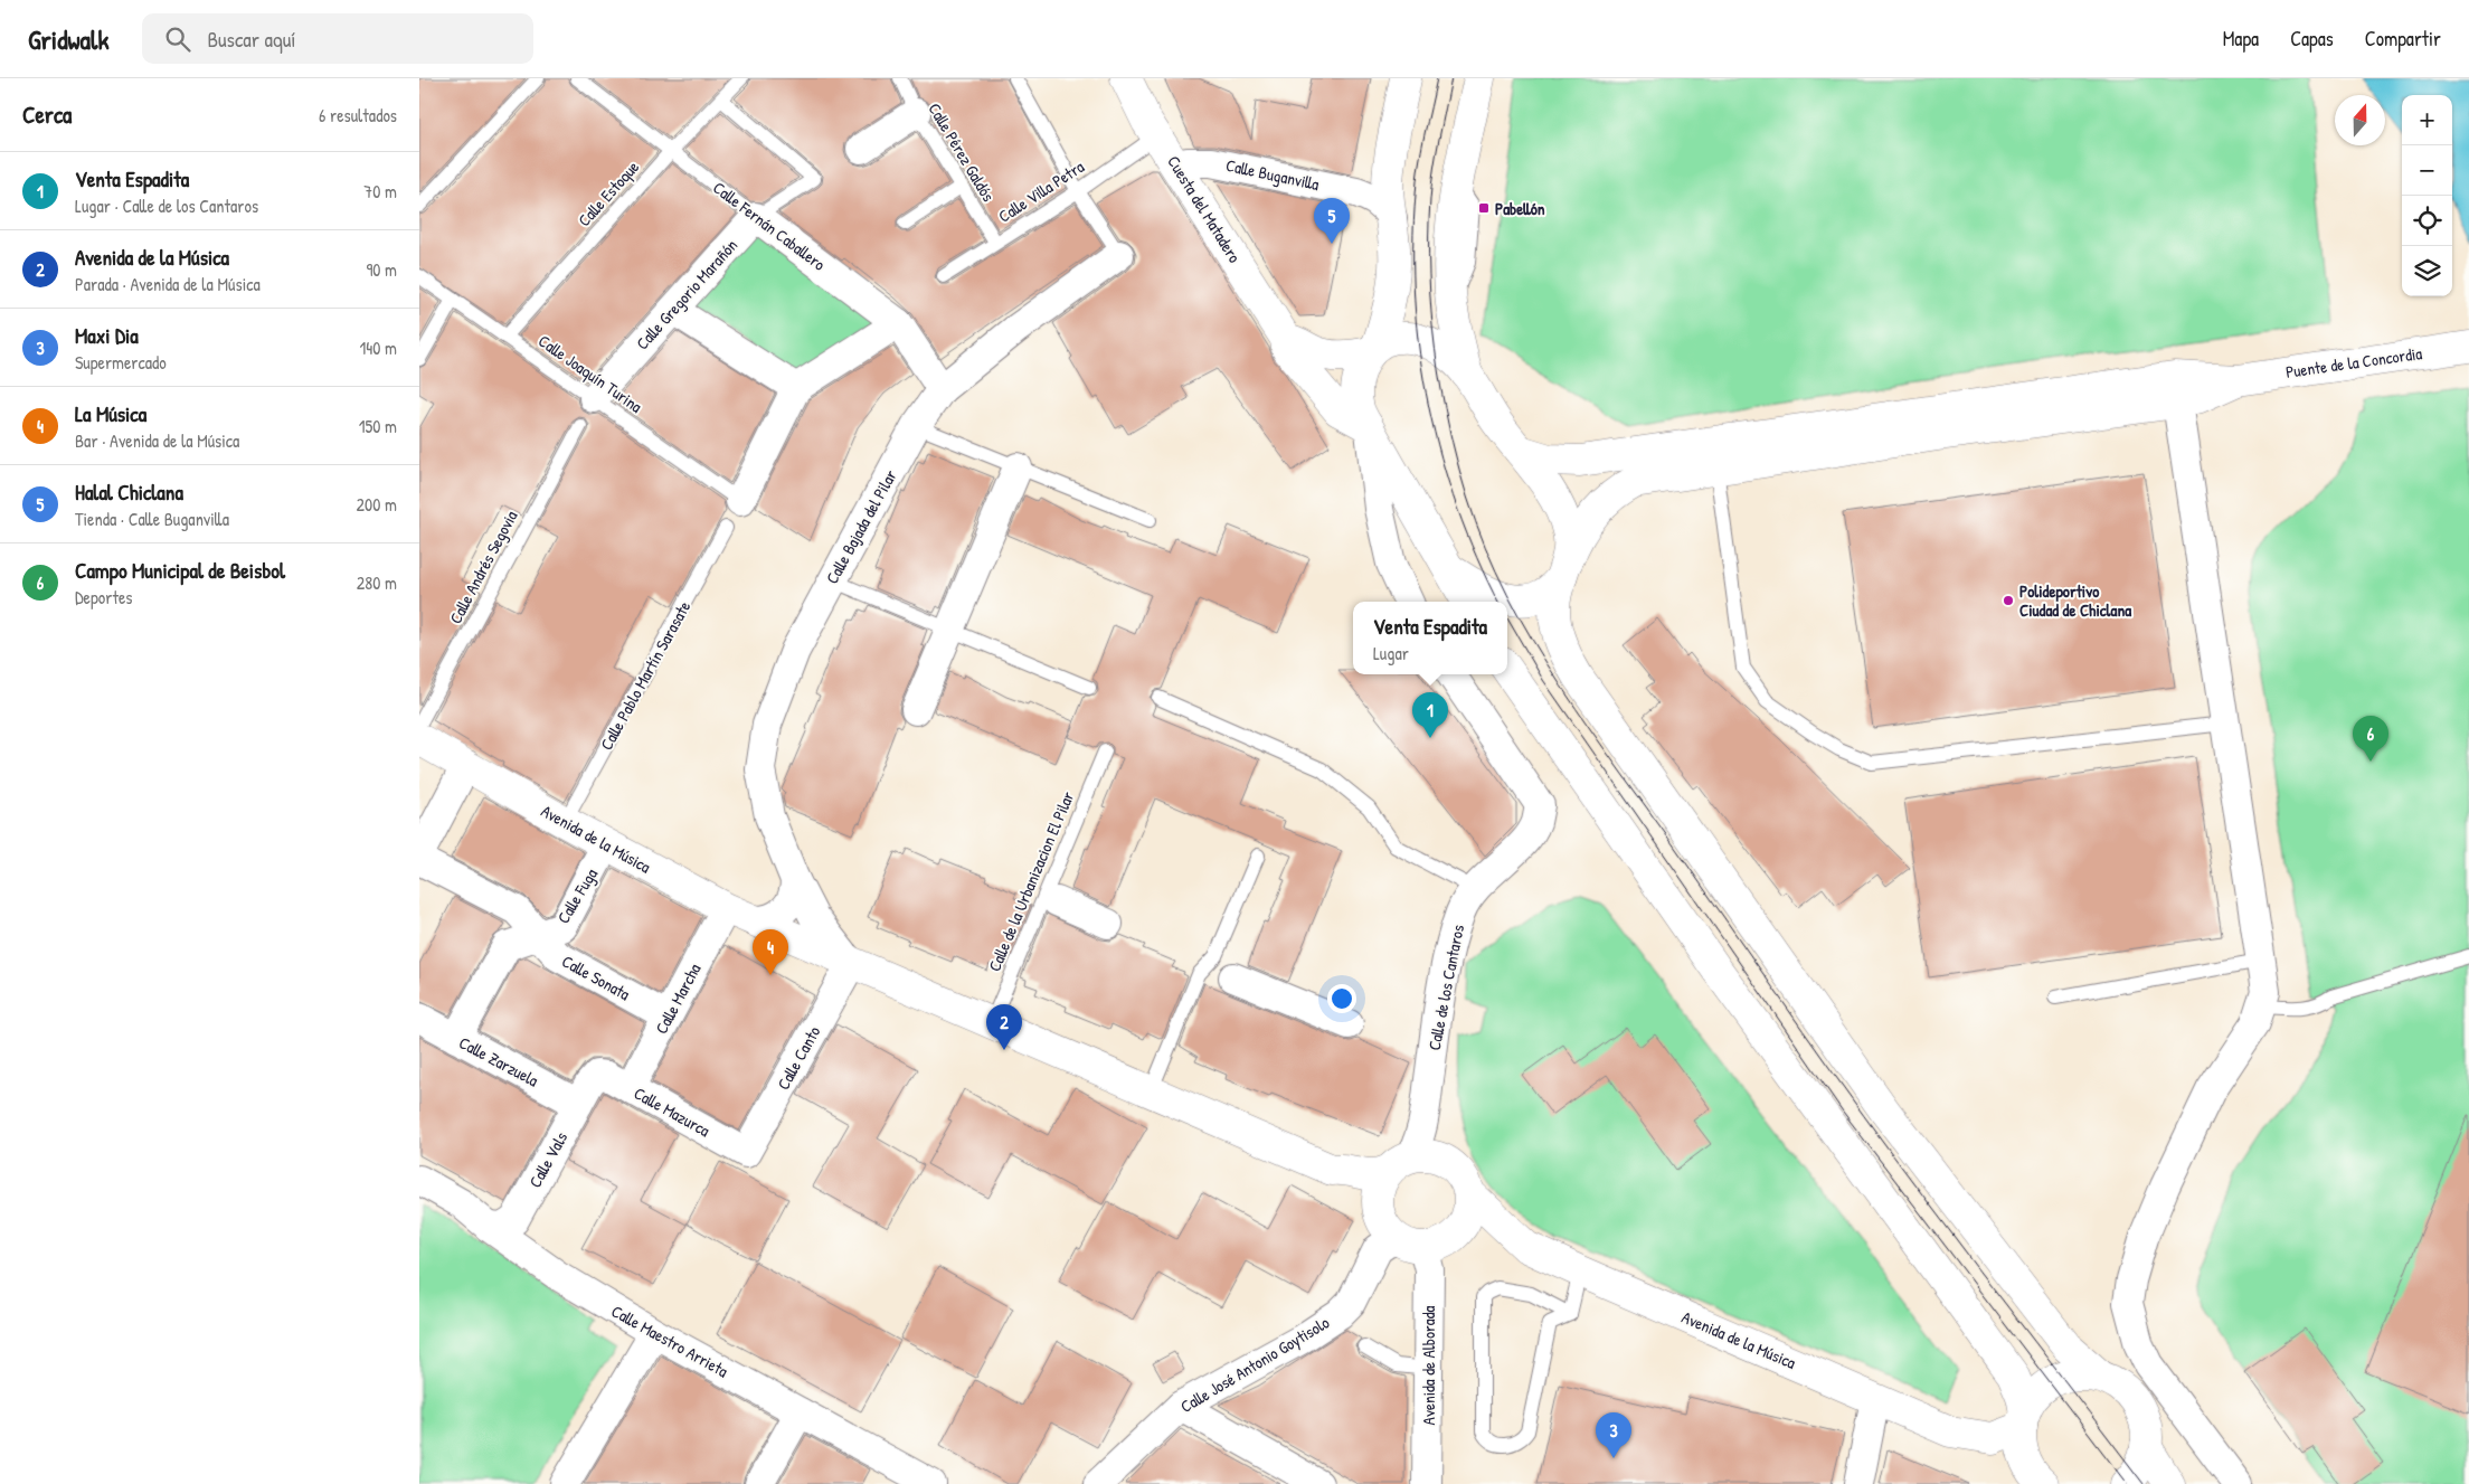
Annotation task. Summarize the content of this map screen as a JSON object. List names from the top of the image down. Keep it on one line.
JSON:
{"streets":{"main road":["Cuesta del Matadero","Puente de la Concordia","Avenida de la Música"],"street":["Calle Buganvilla","Calle Fernán Caballero","Calle Gregorio Marañón","Calle Bajada del Pilar","Calle Fuga","Calle Sonata","Calle de los Cantaros","Calle Marcha","Calle Canto","Calle Zarzuela","Calle Mazurca","Calle Vals","Calle Maestro Arrieta","Calle José Antonio Goytisolo","Avenida de Alborada"],"lane":["Calle Pérez Galdós","Calle Villa Petra","Calle Estoque","Calle Joaquín Turina","Calle Andrés Segovia","Calle Pablo Martín Sarasate","Calle de la Urbanizacion El Pilar"]},"crossings":[["Calle Pérez Galdós","Calle Villa Petra"],["Calle Buganvilla","Cuesta del Matadero"],["Calle Villa Petra","Cuesta del Matadero"],["Calle Estoque","Calle Fernán Caballero"],["Calle Estoque","Calle Gregorio Marañón"],["Calle Estoque","Calle Joaquín Turina"],["Calle Fernán Caballero","Calle Gregorio Marañón"],["Calle Fernán Caballero","Calle Bajada del Pilar"],["Calle Gregorio Marañón","Calle Joaquín Turina"],["Calle Bajada del Pilar","Avenida de la Música"],["Calle Bajada del Pilar","Calle Canto"],["Calle Pablo Martín Sarasate","Avenida de la Música"],["Avenida de la Música","Calle de la Urbanizacion El Pilar"],["Avenida de la Música","Calle Fuga"],["Avenida de la Música","Calle de los Cantaros"],["Avenida de la Música","Calle Marcha"],["Avenida de la Música","Calle Canto"],["Avenida de la Música","Calle José Antonio Goytisolo"],["Avenida de la Música","Avenida de Alborada"],["Calle Fuga","Calle Sonata"],["Calle Fuga","Calle Zarzuela"],["Calle Sonata","Calle Marcha"],["Calle de los Cantaros","Calle José Antonio Goytisolo"],["Calle de los Cantaros","Avenida de Alborada"],["Calle Marcha","Calle Mazurca"],["Calle Canto","Calle Mazurca"],["Calle Zarzuela","Calle Vals"],["Calle Mazurca","Calle Vals"],["Calle Vals","Calle Maestro Arrieta"],["Calle José Antonio Goytisolo","Avenida de Alborada"]],"places":{"transit":["Pabellón"],"other":["Polideportivo Ciudad de Chiclana"]},"north":"top","page":{"header":"Gridwalk","search":"Buscar aquí","nav":["Mapa","Capas","Compartir"],"heading":["Cerca","6 resultados"],"map_buttons":["+","−"],"list":[{"mark":"1","name":"Venta Espadita","note":"Lugar · Calle de los Cantaros","value":"70 m"},{"mark":"2","name":"Avenida de la Música","note":"Parada · Avenida de la Música","value":"90 m"},{"mark":"3","name":"Maxi Dia","note":"Supermercado","value":"140 m"},{"mark":"4","name":"La Música","note":"Bar · Avenida de la Música","value":"150 m"},{"mark":"5","name":"Halal Chiclana","note":"Tienda · Calle Buganvilla","value":"200 m"},{"mark":"6","name":"Campo Municipal de Beisbol","note":"Deportes","value":"280 m"}],"pins":["5","1","6","4","2","3"],"popup":["Venta Espadita","Lugar"]}}
